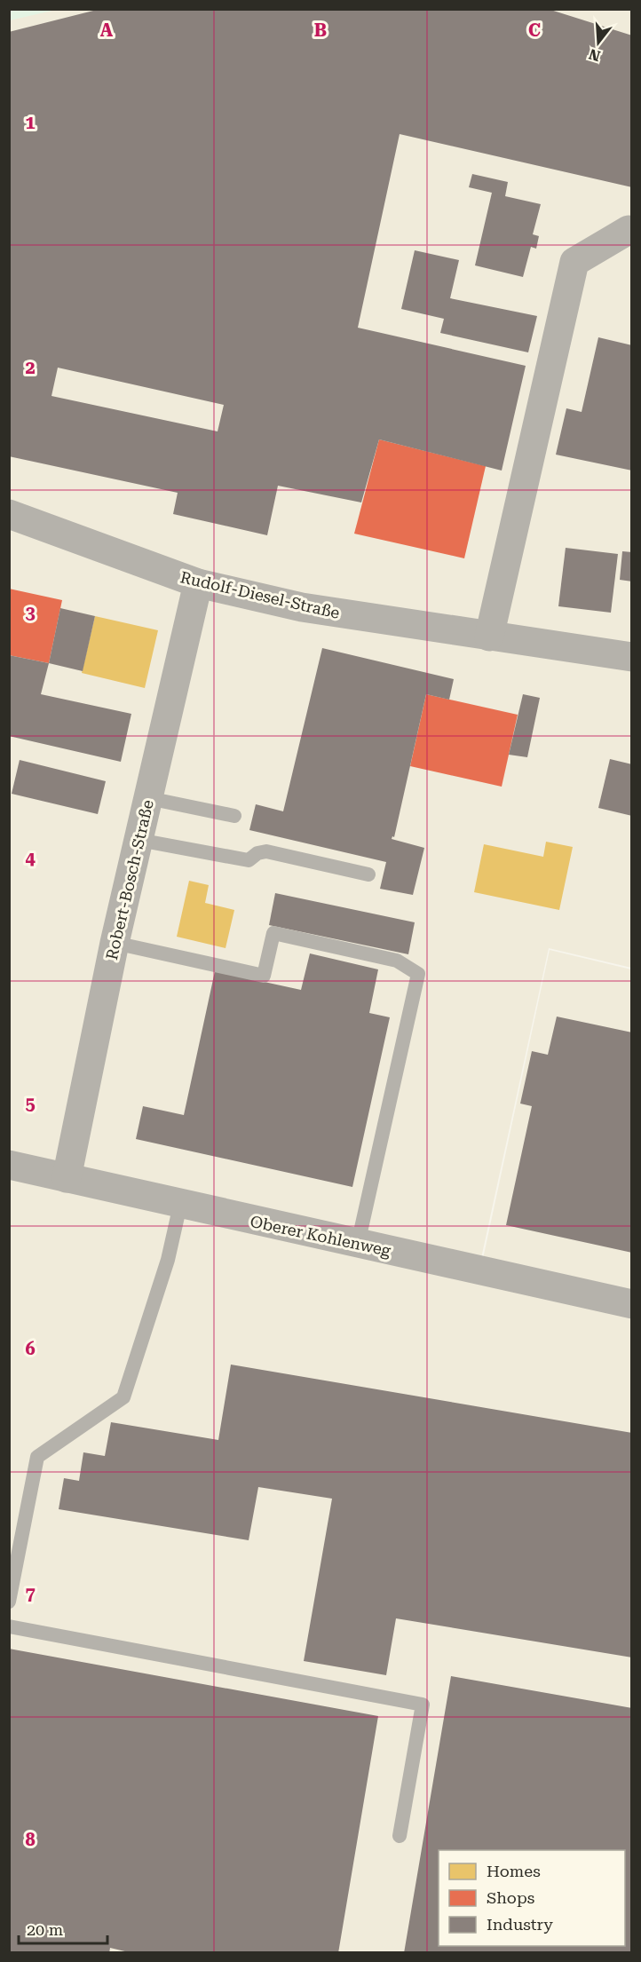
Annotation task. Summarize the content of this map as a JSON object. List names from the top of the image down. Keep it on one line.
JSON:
{"streets":{"street":["Rudolf-Diesel-Straße","Robert-Bosch-Straße","Oberer Kohlenweg"]},"crossings":[["Rudolf-Diesel-Straße","Robert-Bosch-Straße"],["Robert-Bosch-Straße","Oberer Kohlenweg"]],"legend":["Homes","Shops","Industry"],"scale_bar":"20 m","north":"bottom","grid":{"columns":["A","B","C"],"rows":["1","2","3","4","5","6","7","8"]}}
